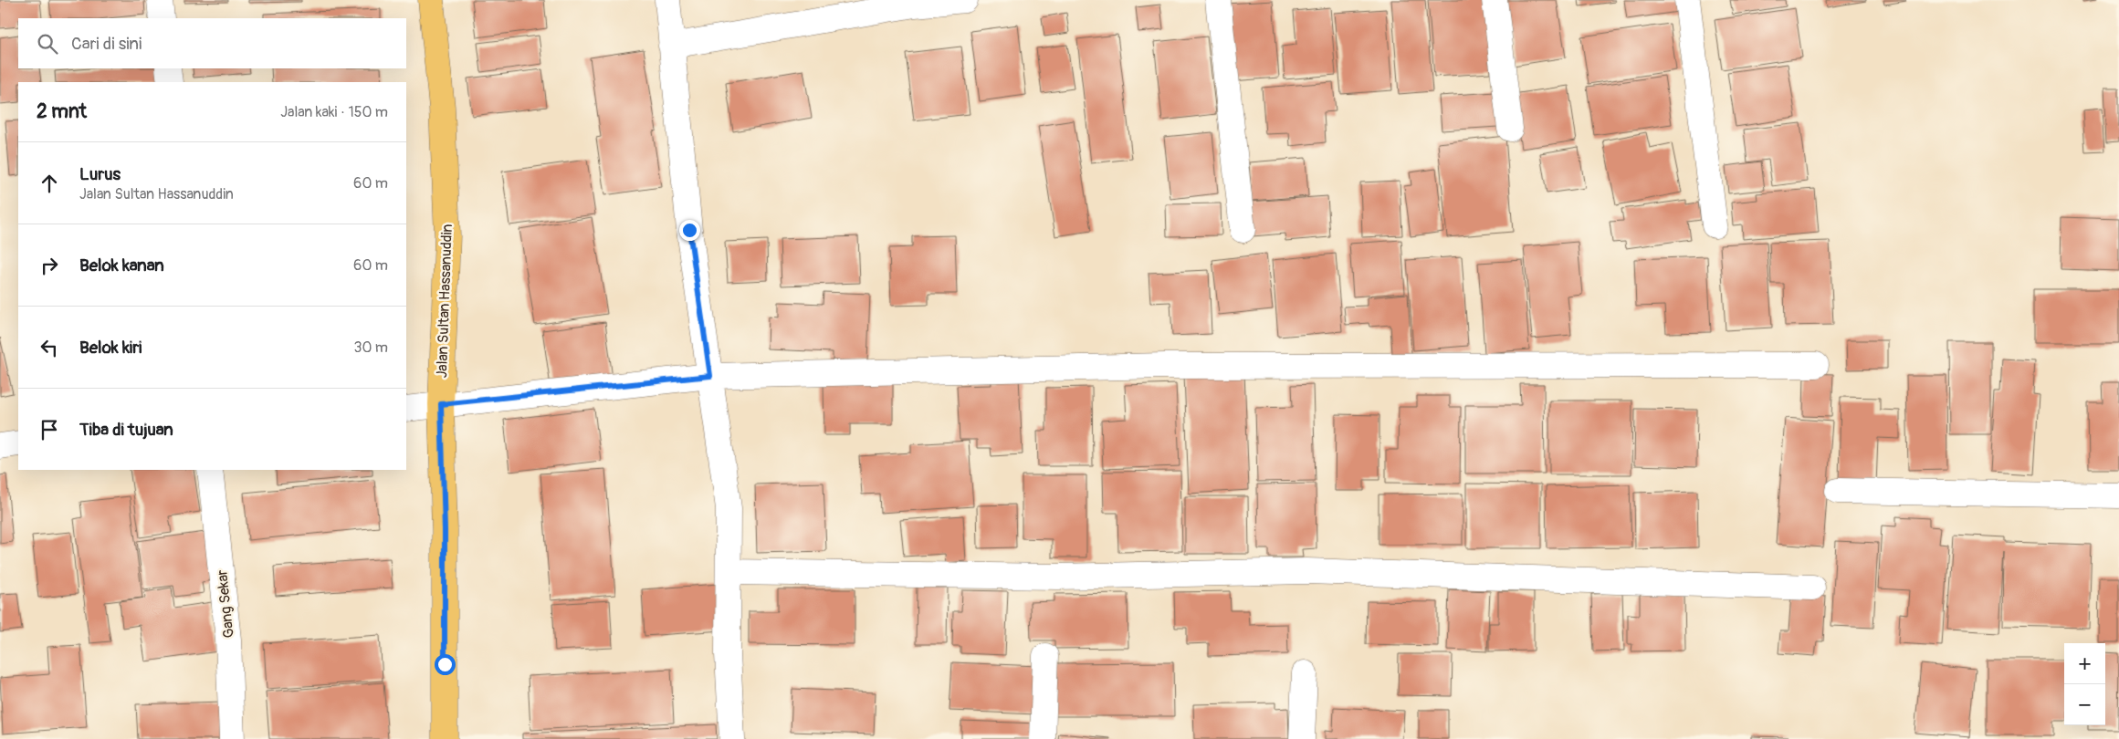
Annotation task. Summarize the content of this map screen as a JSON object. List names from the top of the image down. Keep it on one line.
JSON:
{"streets":{"main road":["Jalan Sultan Hassanuddin"],"street":["Gang Sekar"]},"page":{"search":"Cari di sini","heading":["2 mnt","Jalan kaki · 150 m"],"list":[["Lurus","Jalan Sultan Hassanuddin","60 m"],["Belok kanan","60 m"],["Belok kiri","30 m"],"Tiba di tujuan"],"map_buttons":["+","−"]}}
